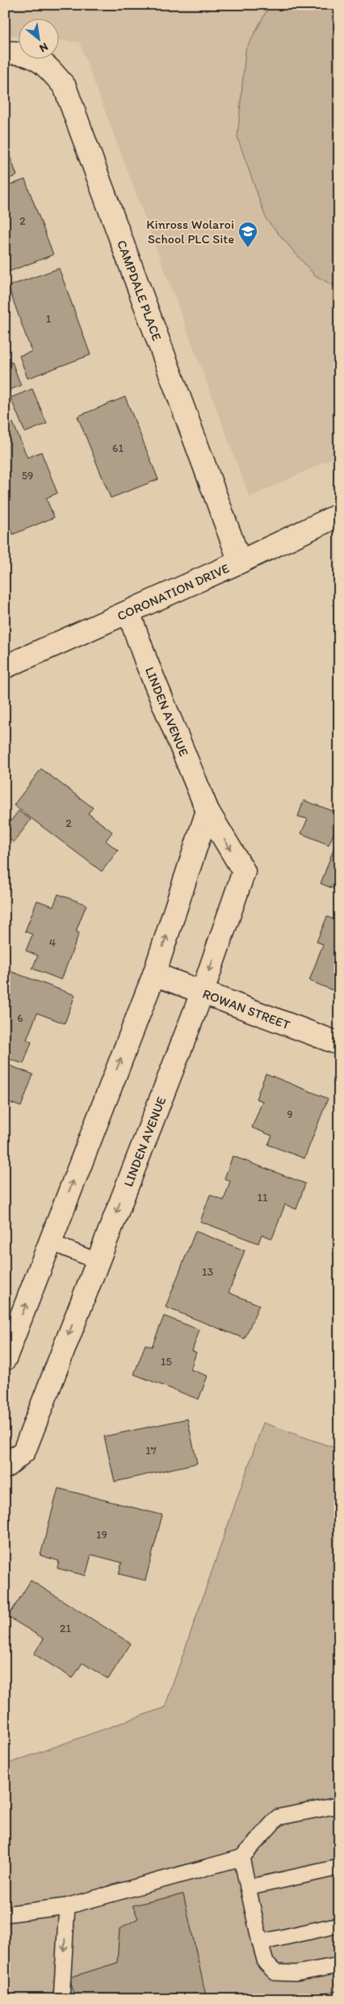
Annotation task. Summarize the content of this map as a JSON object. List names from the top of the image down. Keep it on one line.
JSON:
{"streets":{"street":["CAMPDALE PLACE","CORONATION DRIVE","LINDEN AVENUE","ROWAN STREET"]},"crossings":[["CAMPDALE PLACE","CORONATION DRIVE"],["CORONATION DRIVE","LINDEN AVENUE"],["LINDEN AVENUE","ROWAN STREET"]],"places":{"school or university":["Kinross Wolaroi School PLC Site"]},"house_numbers":["2","1","61","59","2","4","6","9","11","13","15","17","19","21"],"north":"bottom right"}
